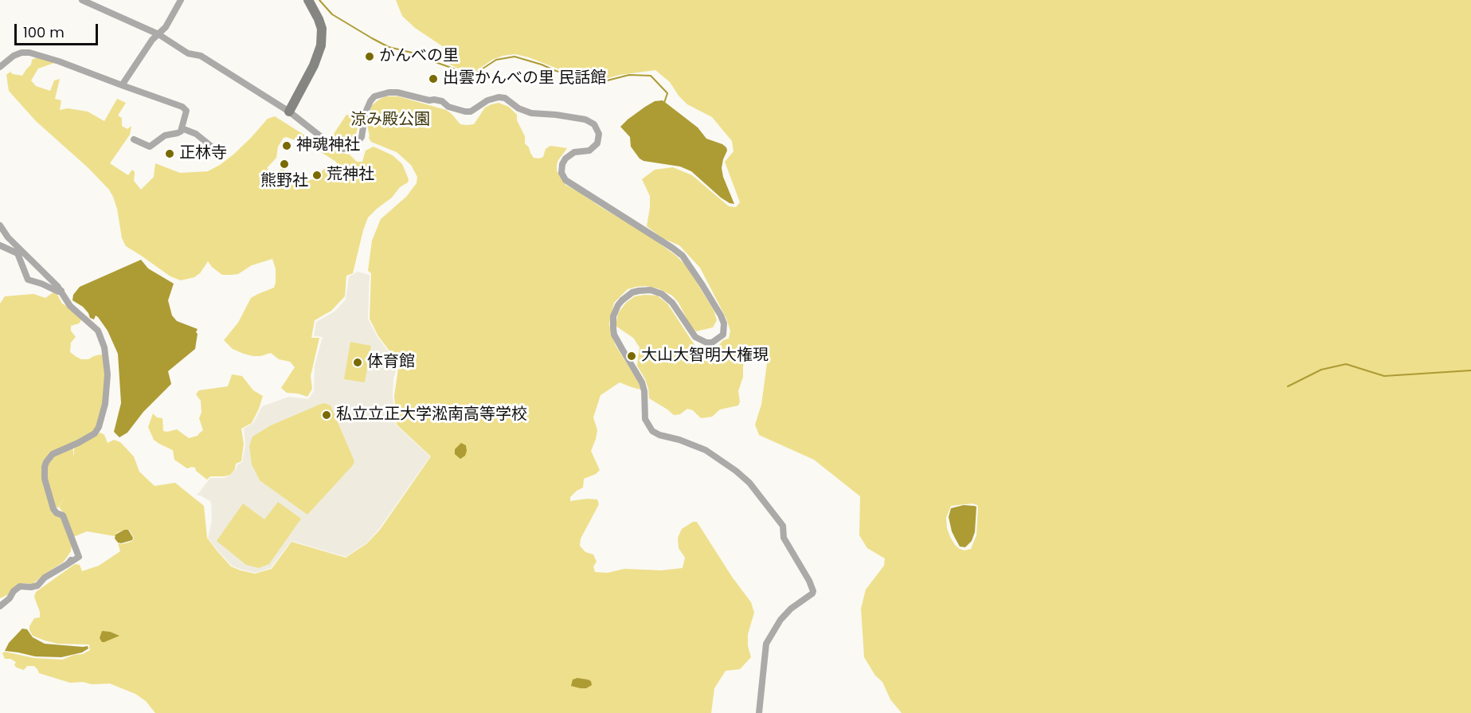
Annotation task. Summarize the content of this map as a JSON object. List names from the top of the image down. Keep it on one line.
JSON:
{"parks":["涼み殿公園"],"places":["かんべの里","出雲かんべの里 民話館","神魂神社","正林寺","熊野社","荒神社","大山大智明大権現","体育館","私立立正大学淞南高等学校"],"scale_bar":"100 m"}
